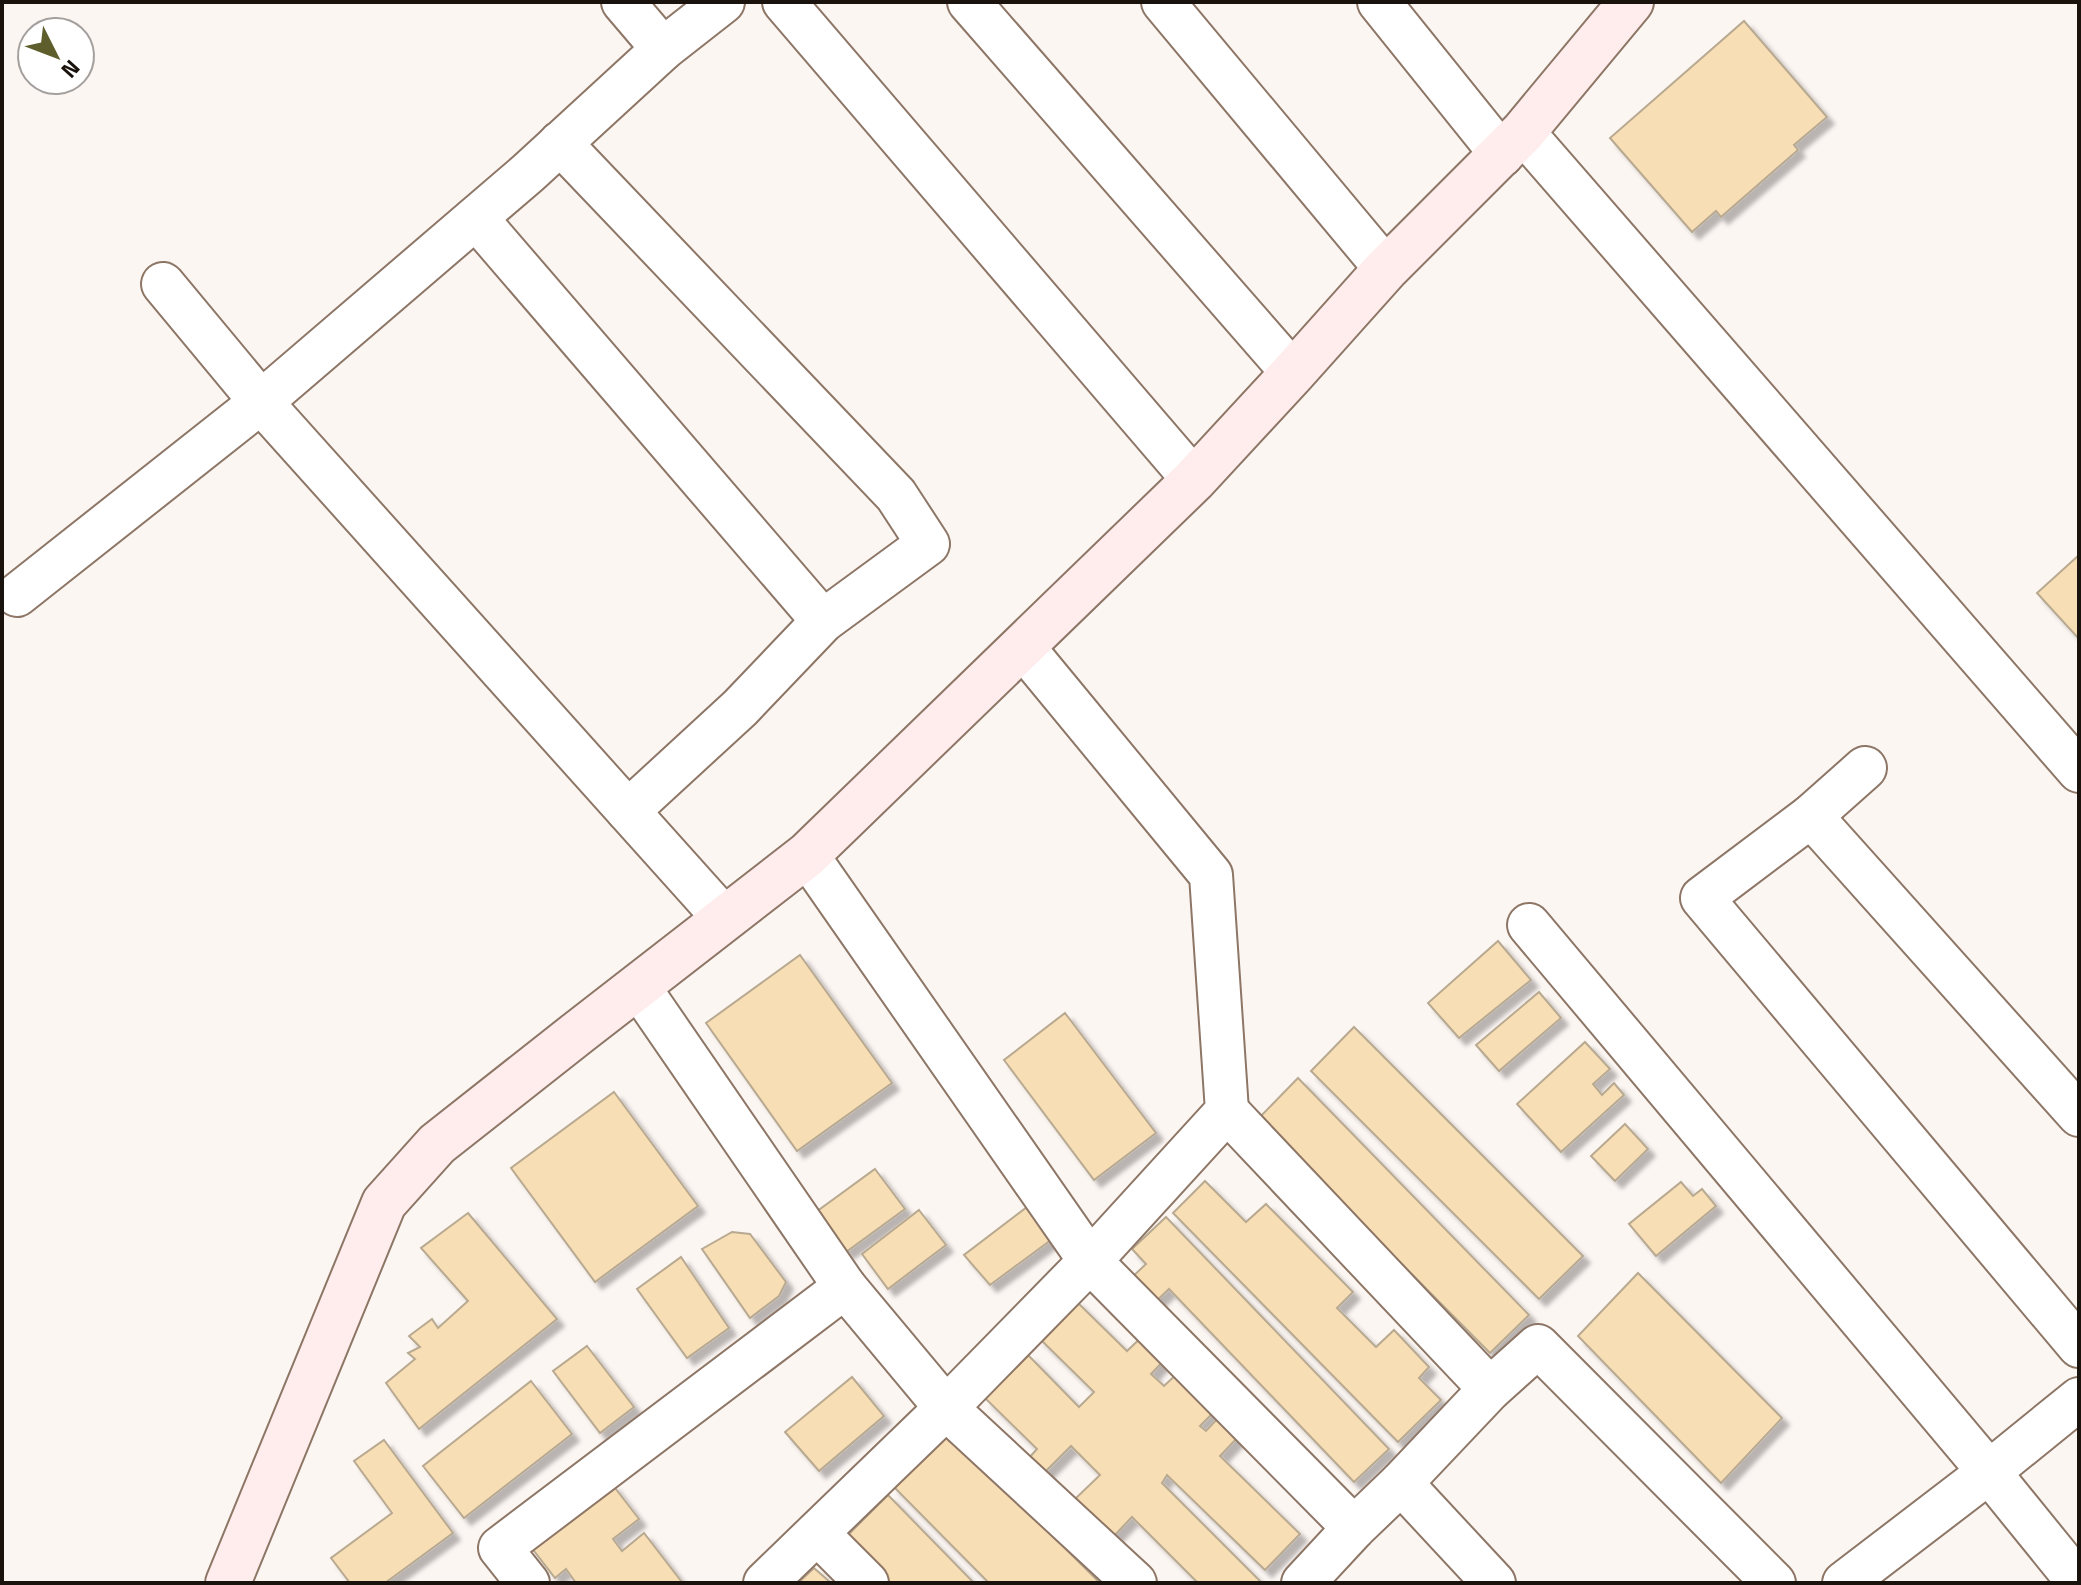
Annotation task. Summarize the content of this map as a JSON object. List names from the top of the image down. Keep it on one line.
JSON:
{"north":"bottom right"}
